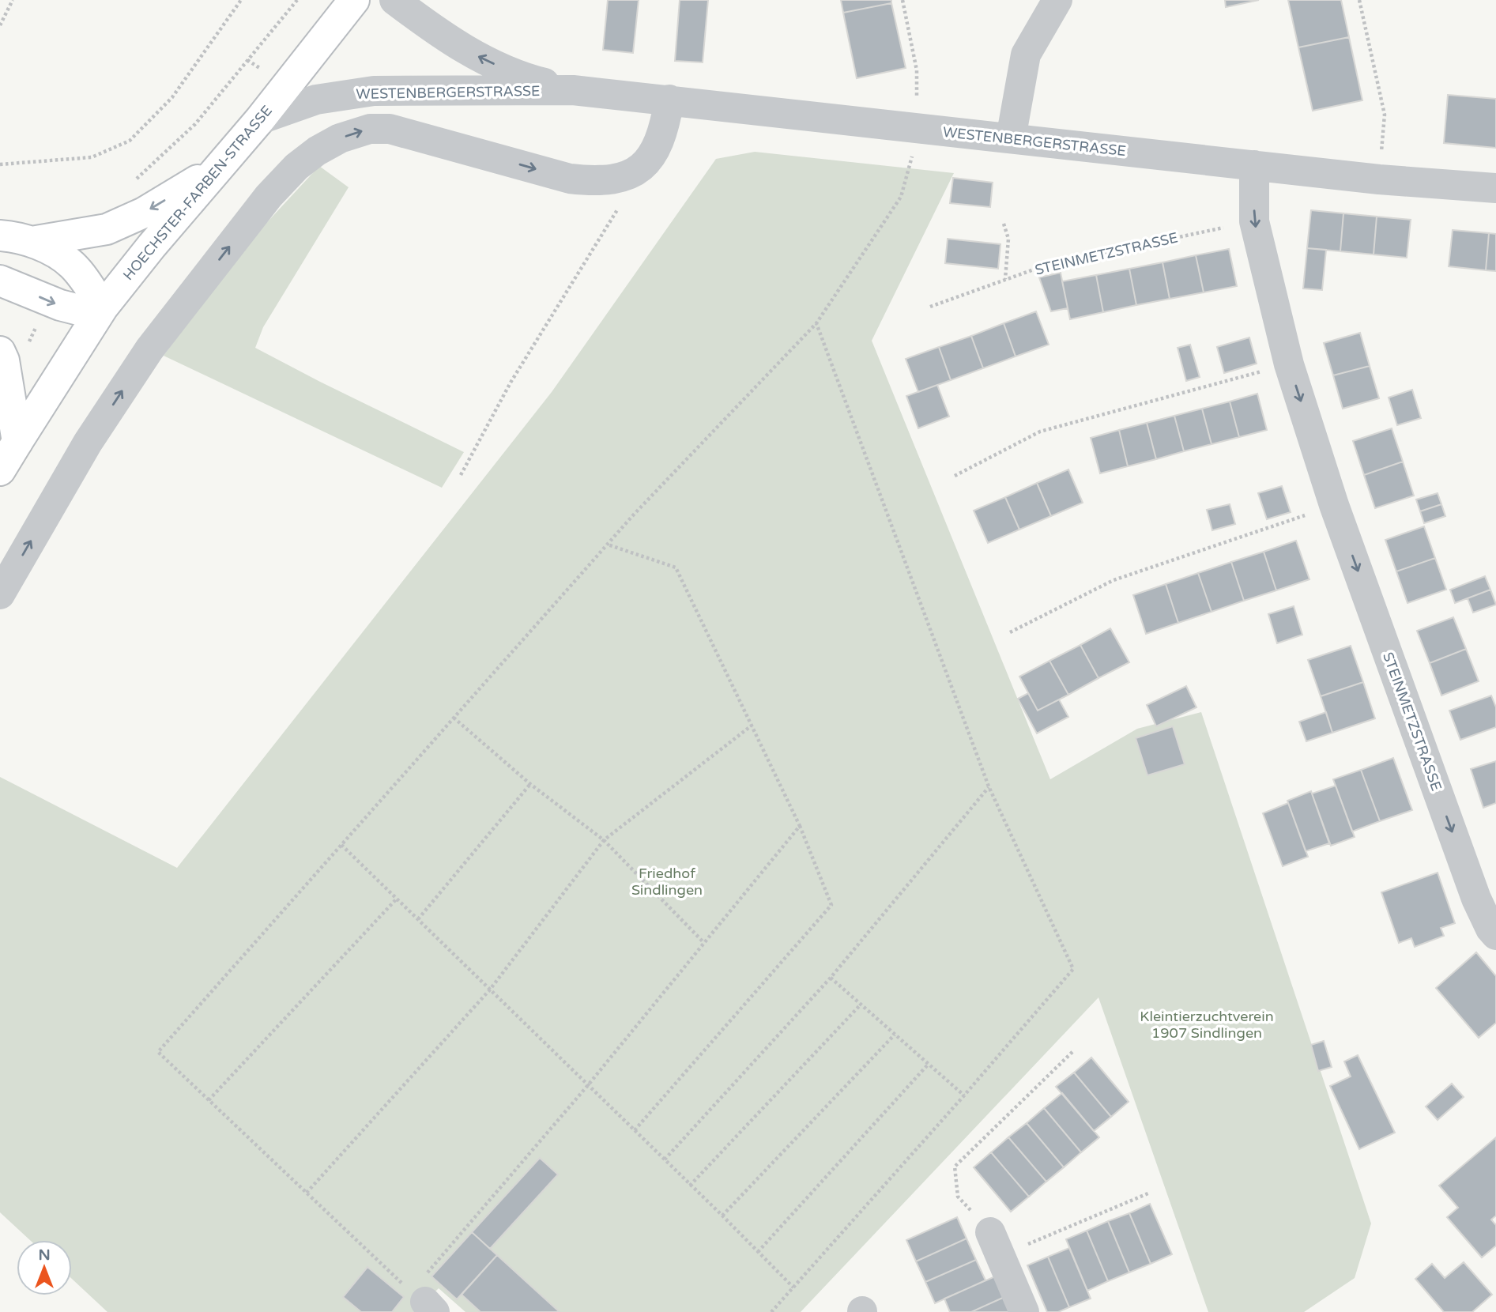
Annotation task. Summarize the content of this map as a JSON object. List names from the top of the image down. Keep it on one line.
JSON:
{"streets":{"main road":["HOECHSTER-FARBEN-STRASSE"],"street":["WESTENBERGERSTRASSE","STEINMETZSTRASSE"]},"crossings":[["WESTENBERGERSTRASSE","HOECHSTER-FARBEN-STRASSE"],["WESTENBERGERSTRASSE","STEINMETZSTRASSE"]],"one_way":["STEINMETZSTRASSE"],"parks":["Friedhof Sindlingen","Kleintierzuchtverein 1907 Sindlingen"],"north":"top"}
